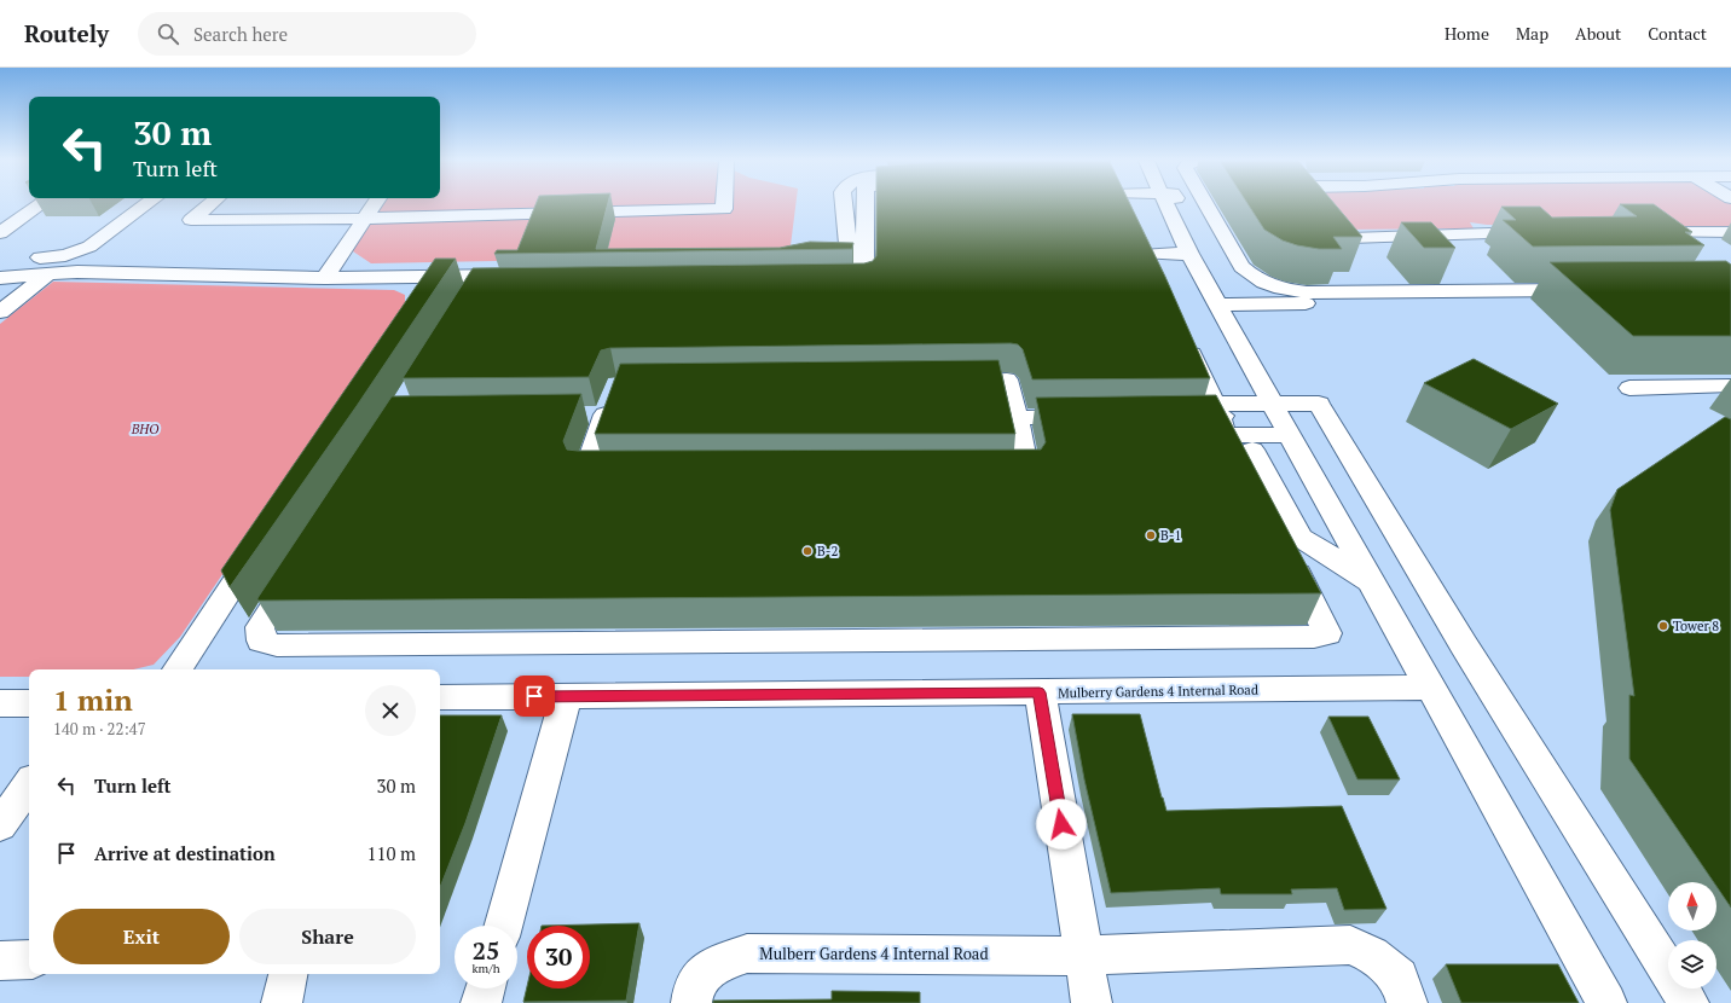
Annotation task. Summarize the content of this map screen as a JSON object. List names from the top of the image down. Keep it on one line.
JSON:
{"streets":{"street":["Mulberry Gardens 4 Internal Road","Mulberr Gardens 4 Internal Road"]},"parks":["BHO"],"places":["B-1","B-2","Tower 8"],"north":"top","page":{"header":"Routely","search":"Search here","nav":["Home","Map","About","Contact"],"turn":["30 m","Turn left"],"heading":["1 min","140 m · 22:47"],"list":[{"name":"Turn left","value":"30 m"},{"name":"Arrive at destination","value":"110 m"}],"buttons":["Exit","Share"],"speed":"25 km/h","limit":"30"}}
